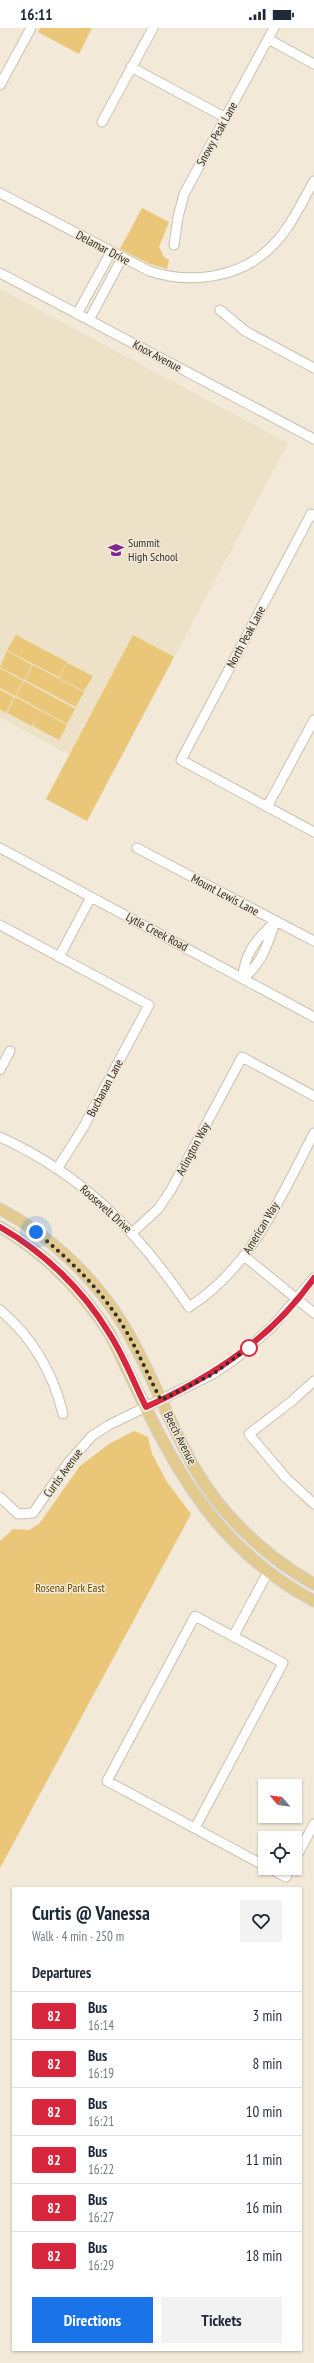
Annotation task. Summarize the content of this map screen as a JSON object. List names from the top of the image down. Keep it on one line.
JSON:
{"streets":{"main road":["Beech Avenue"],"street":["Snowy Peak Lane","Delamar Drive","Knox Avenue","North Peak Lane","Mount Lewis Lane","Lytle Creek Road","Buchanan Lane","Arlington Way","Roosevelt Drive","American Way","Curtis Avenue"]},"crossings":[["Buchanan Lane","Roosevelt Drive"],["Arlington Way","Roosevelt Drive"],["Roosevelt Drive","American Way"],["Beech Avenue","Curtis Avenue"]],"parks":["Rosena Park East"],"places":{"school or university":["Summit High School"]},"lines":["bus line 82"],"north":"top left","page":{"status":"16:11","heading":[["Curtis @ Vanessa","Walk · 4 min · 250 m"],"Departures"],"list":[{"mark":"82","name":"Bus","note":"16:14","value":"3 min"},{"mark":"82","name":"Bus","note":"16:19","value":"8 min"},{"mark":"82","name":"Bus","note":"16:21","value":"10 min"},{"mark":"82","name":"Bus","note":"16:22","value":"11 min"},{"mark":"82","name":"Bus","note":"16:27","value":"16 min"},{"mark":"82","name":"Bus","note":"16:29","value":"18 min"}],"buttons":["Directions","Tickets"]}}
